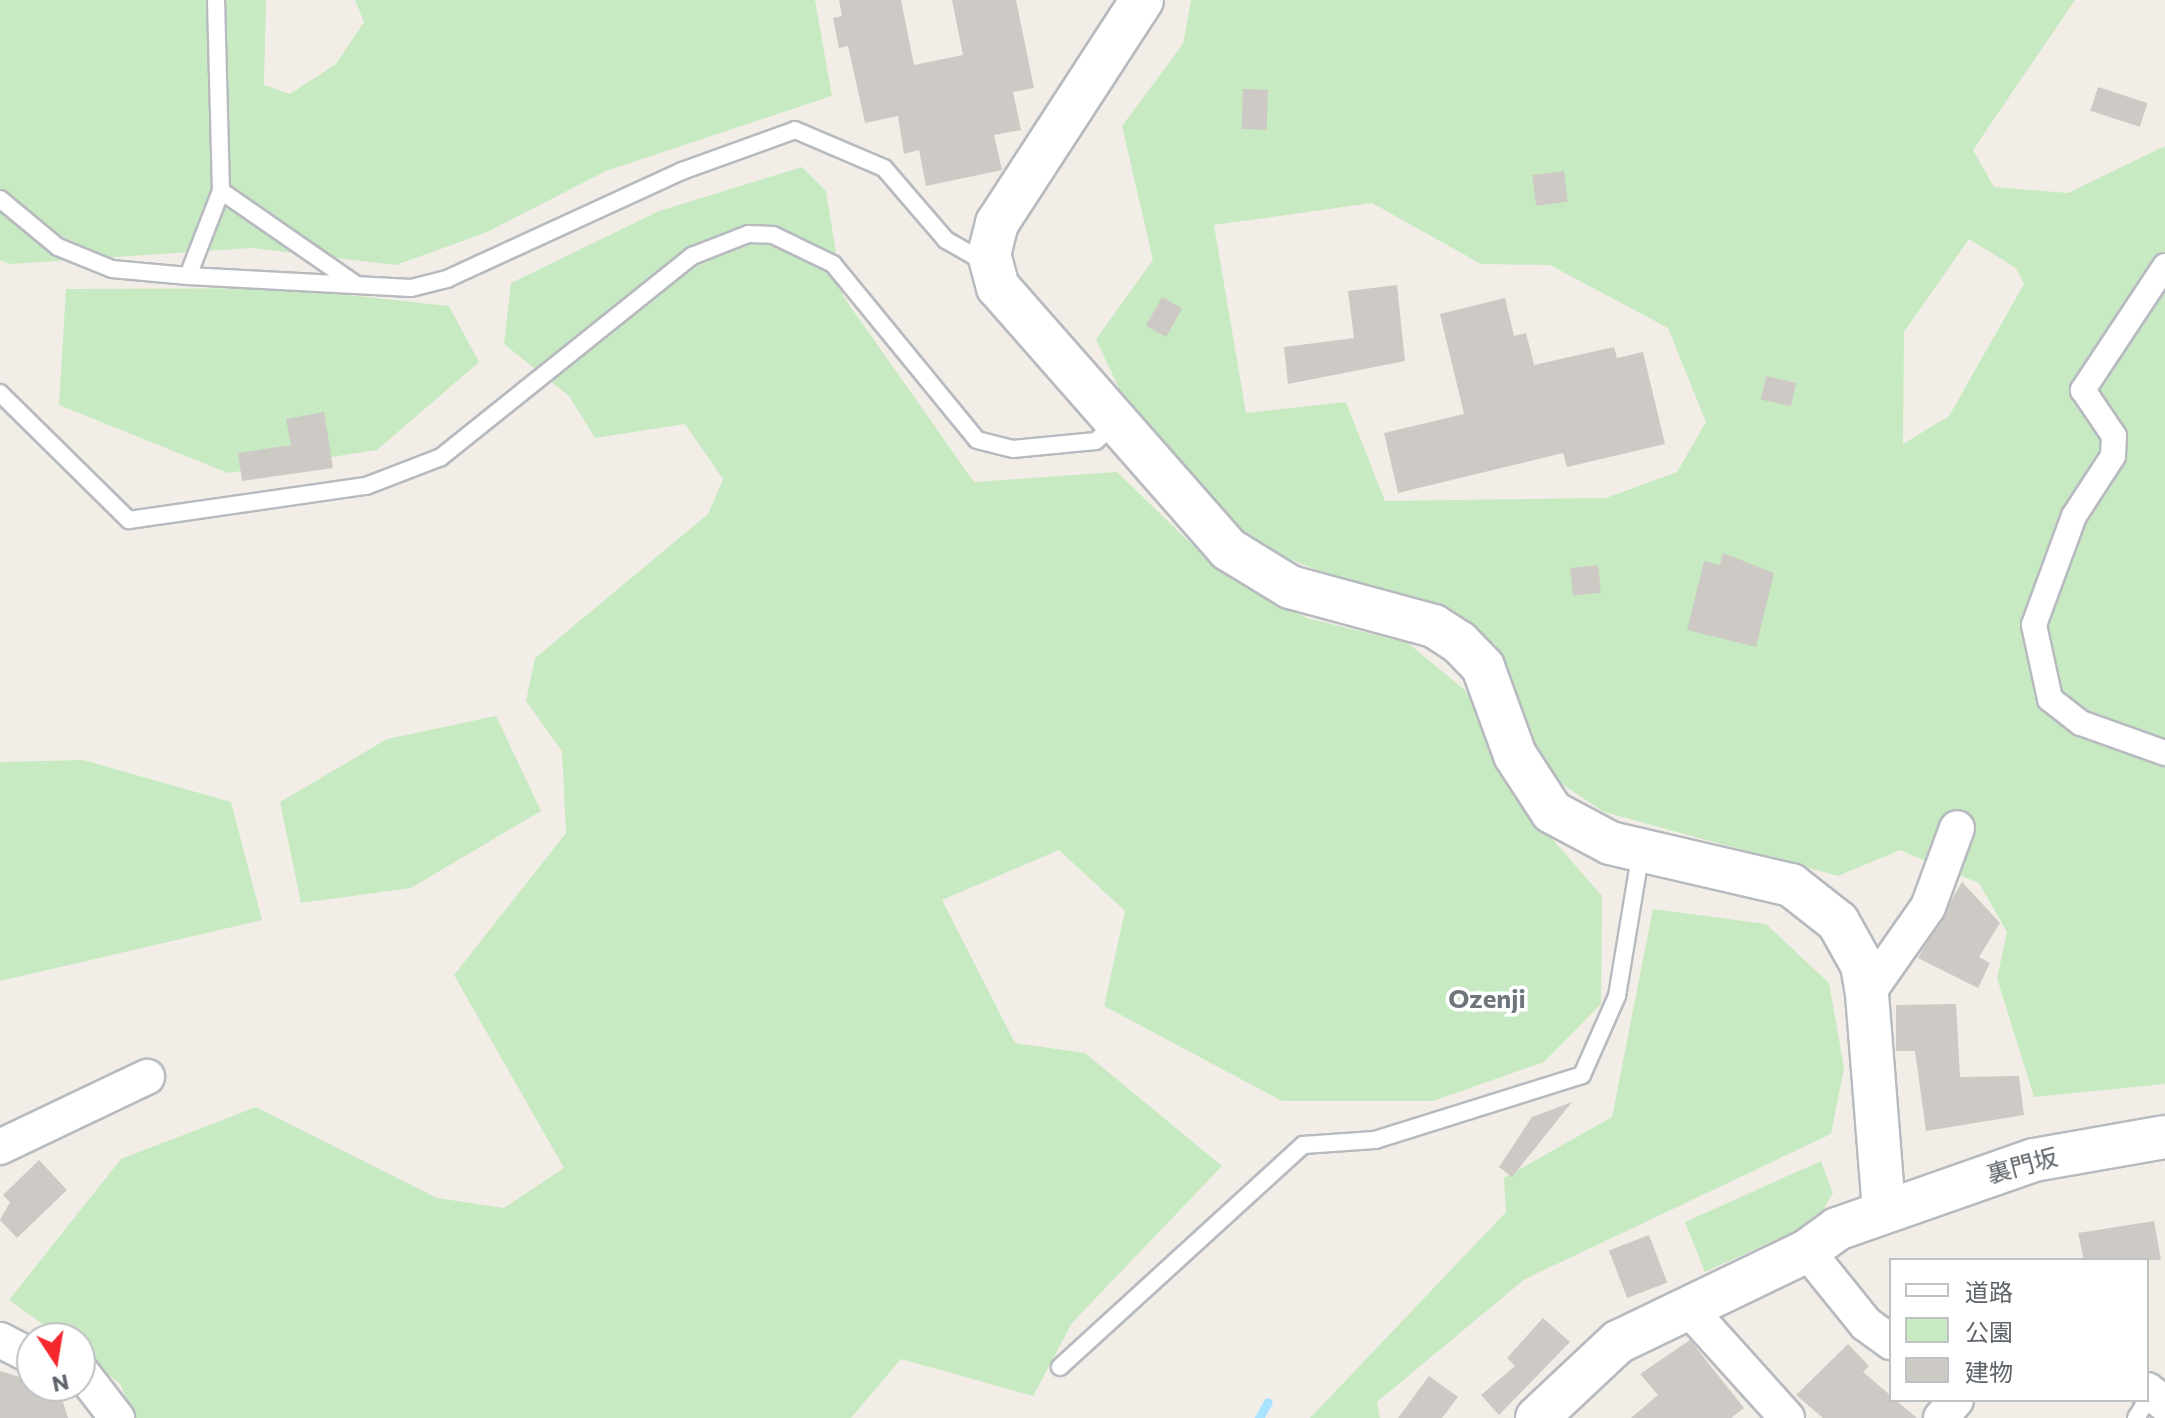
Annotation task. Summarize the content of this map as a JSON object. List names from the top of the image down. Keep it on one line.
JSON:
{"streets":{"street":["裏門坂"]},"districts":["Ozenji"],"legend":["道路","公園","建物"],"north":"bottom"}
